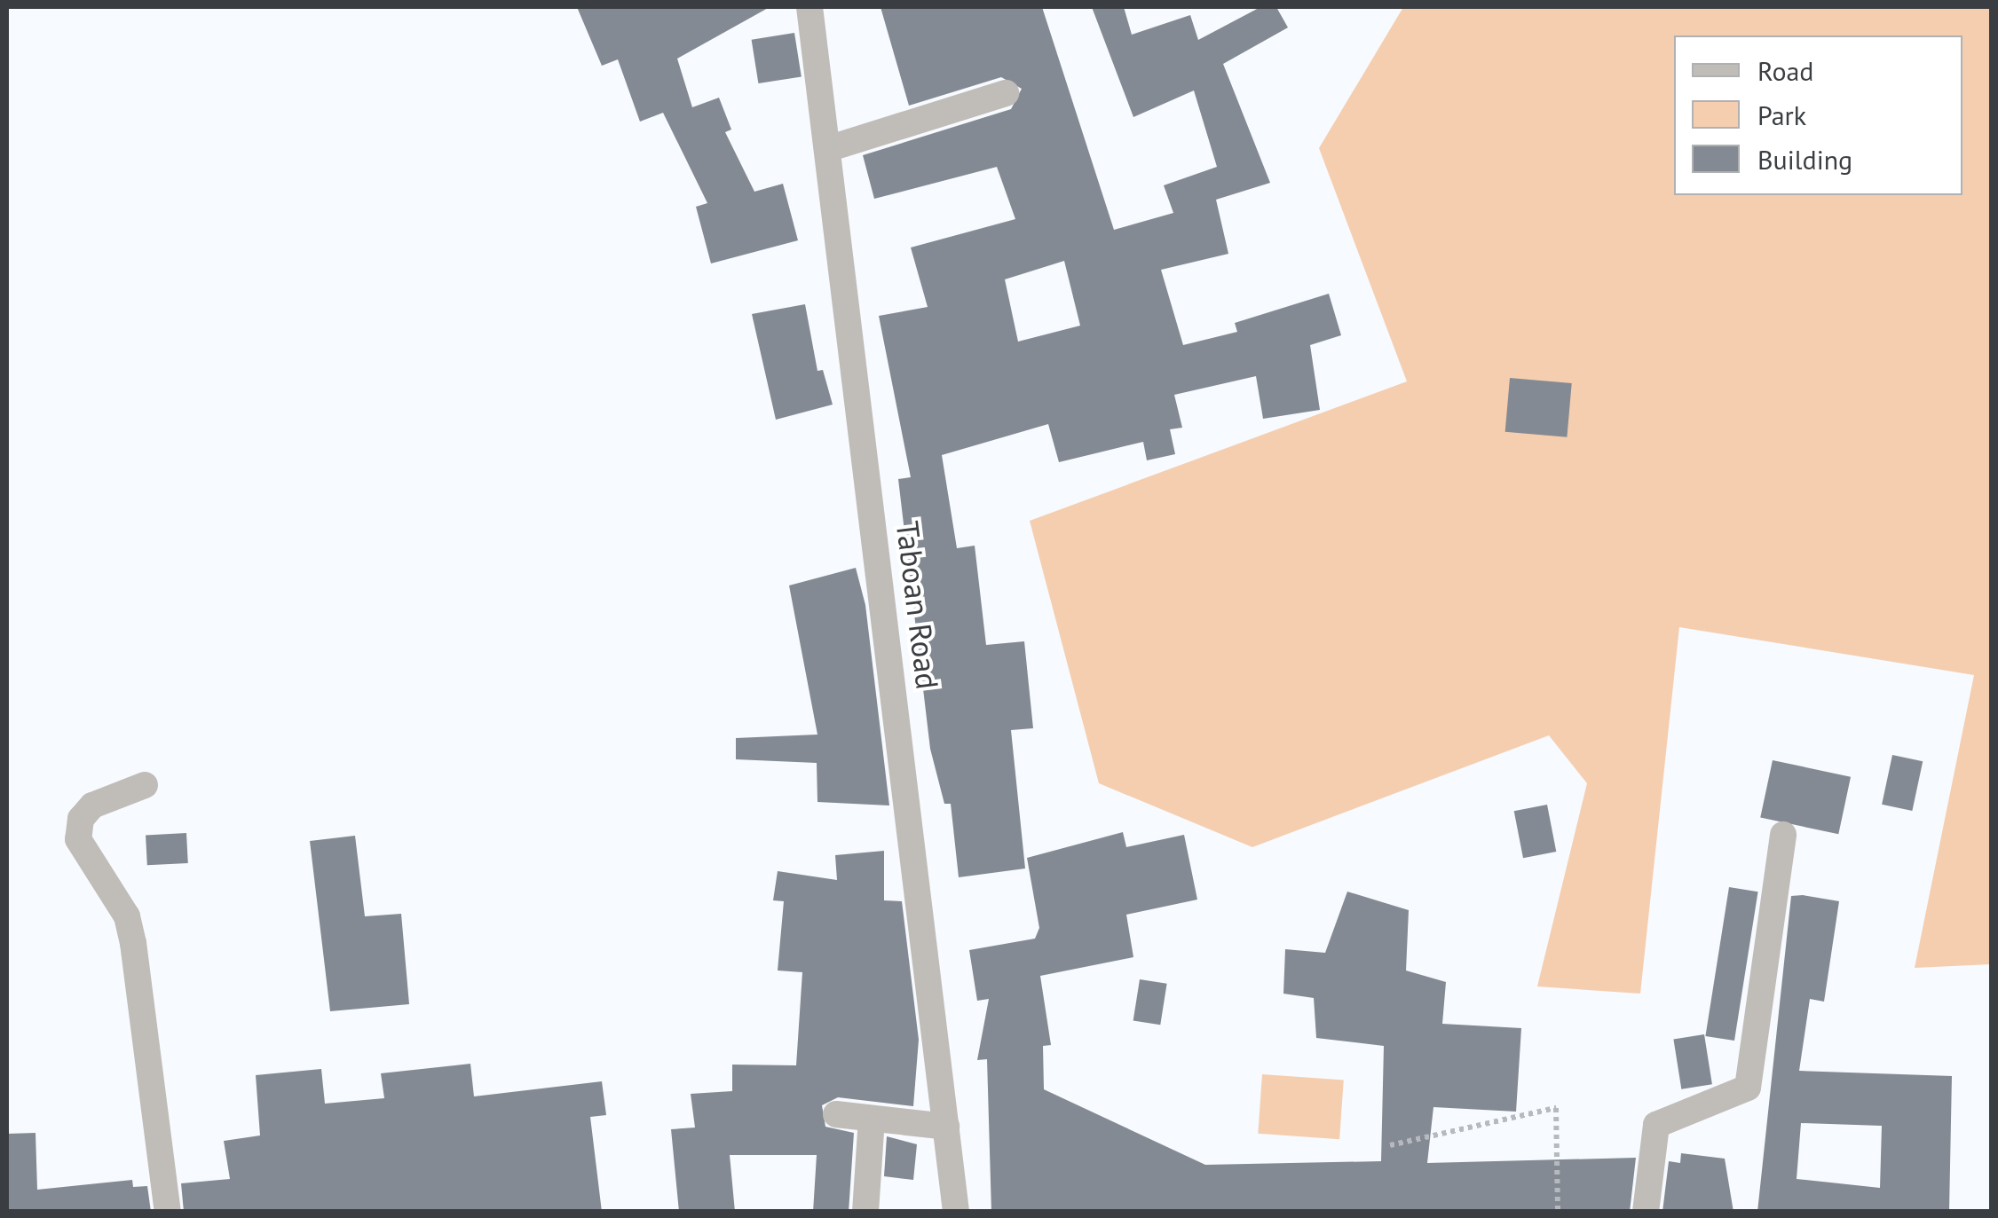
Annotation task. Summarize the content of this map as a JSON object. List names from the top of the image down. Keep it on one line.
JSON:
{"streets":{"street":["Taboan Road"]},"legend":["Road","Park","Building"]}
